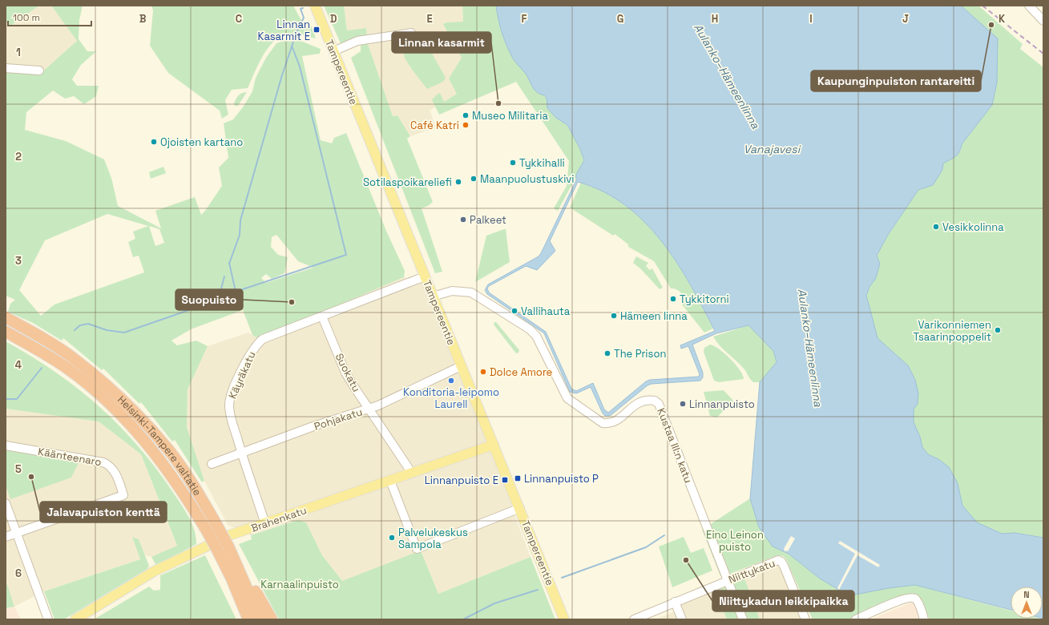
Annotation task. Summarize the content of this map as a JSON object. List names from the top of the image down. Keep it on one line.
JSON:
{"streets":{"highway":["Helsinki-Tampere valtatie"],"main road":["Tampereentie","Brahenkatu"],"street":["Suokatu","Käyräkatu","Pohjakatu","Kustaa III:n katu","Käänteenaro","Niittykatu"]},"crossings":[["Tampereentie","Käyräkatu"],["Tampereentie","Pohjakatu"],["Tampereentie","Kustaa III:n katu"],["Tampereentie","Brahenkatu"],["Suokatu","Käyräkatu"],["Suokatu","Pohjakatu"],["Suokatu","Brahenkatu"],["Käyräkatu","Pohjakatu"],["Käyräkatu","Brahenkatu"],["Kustaa III:n katu","Niittykatu"]],"water":["Aulanko–Hämeenlinna","Vanajavesi"],"parks":["Eino Leinon puisto","Karnaalinpuisto"],"places":{"other":["Kaupunginpuiston rantareitti","Linnan kasarmit","Museo Militaria","Café Katri","Ojoisten kartano","Tykkihalli","Maanpuolustuskivi","Sotilaspoikareliefi","Palkeet","Vesikkolinna","Tykkitorni","Suopuisto","Vallihauta","Hämeen linna","Varikonniemen Tsaarinpoppelit","The Prison","Dolce Amore","Konditoria-leipomo Laurell","Linnanpuisto","Jalavapuiston kenttä","Palvelukeskus Sampola","Niittykadun leikkipaikka"],"transit":["Linnan Kasarmit E","Linnanpuisto P","Linnanpuisto E"]},"scale_bar":"100 m","north":"top","grid":{"columns":["B","C","D","E","F","G","H","I","J","K"],"rows":["1","2","3","4","5","6"]}}
